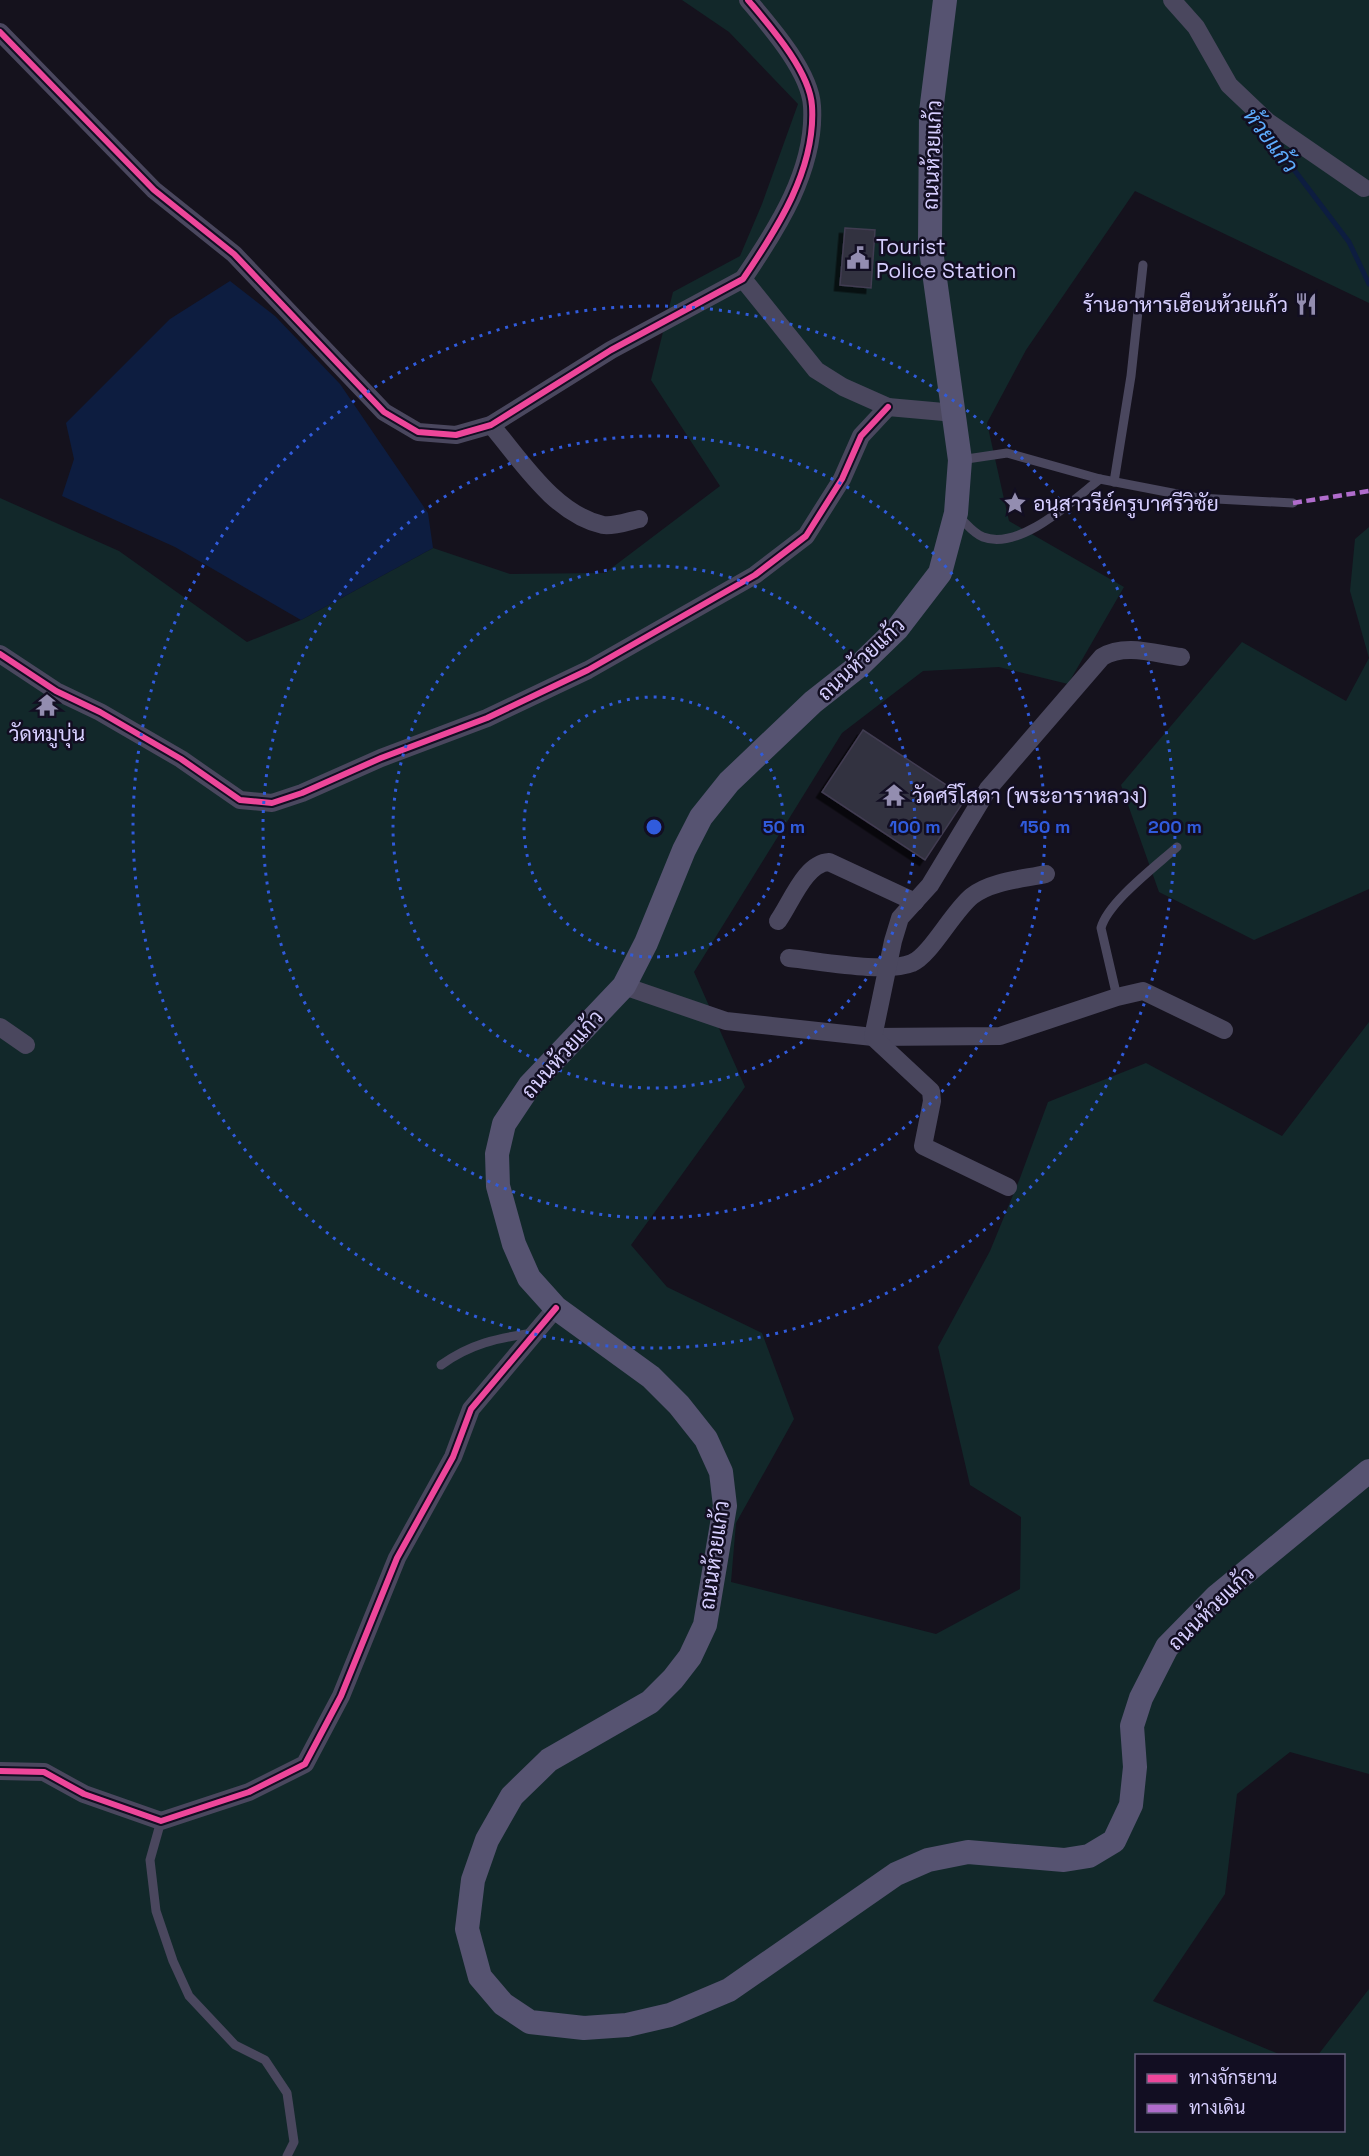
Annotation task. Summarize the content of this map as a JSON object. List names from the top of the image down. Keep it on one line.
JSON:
{"streets":{"main road":["ถนนห้วยแก้ว"]},"water":["ห้วยแก้ว"],"places":{"public building":["Tourist Police Station"],"restaurant":["ร้านอาหารเฮือนห้วยแก้ว"],"place":["อนุสาวรีย์ครูบาศรีวิชัย"],"temple":["วัดหมูบุ่น","วัดศรีโสดา (พระอาราหลวง)"]},"legend":["ทางจักรยาน","ทางเดิน"],"rings":["50 m","100 m","150 m","200 m"]}
